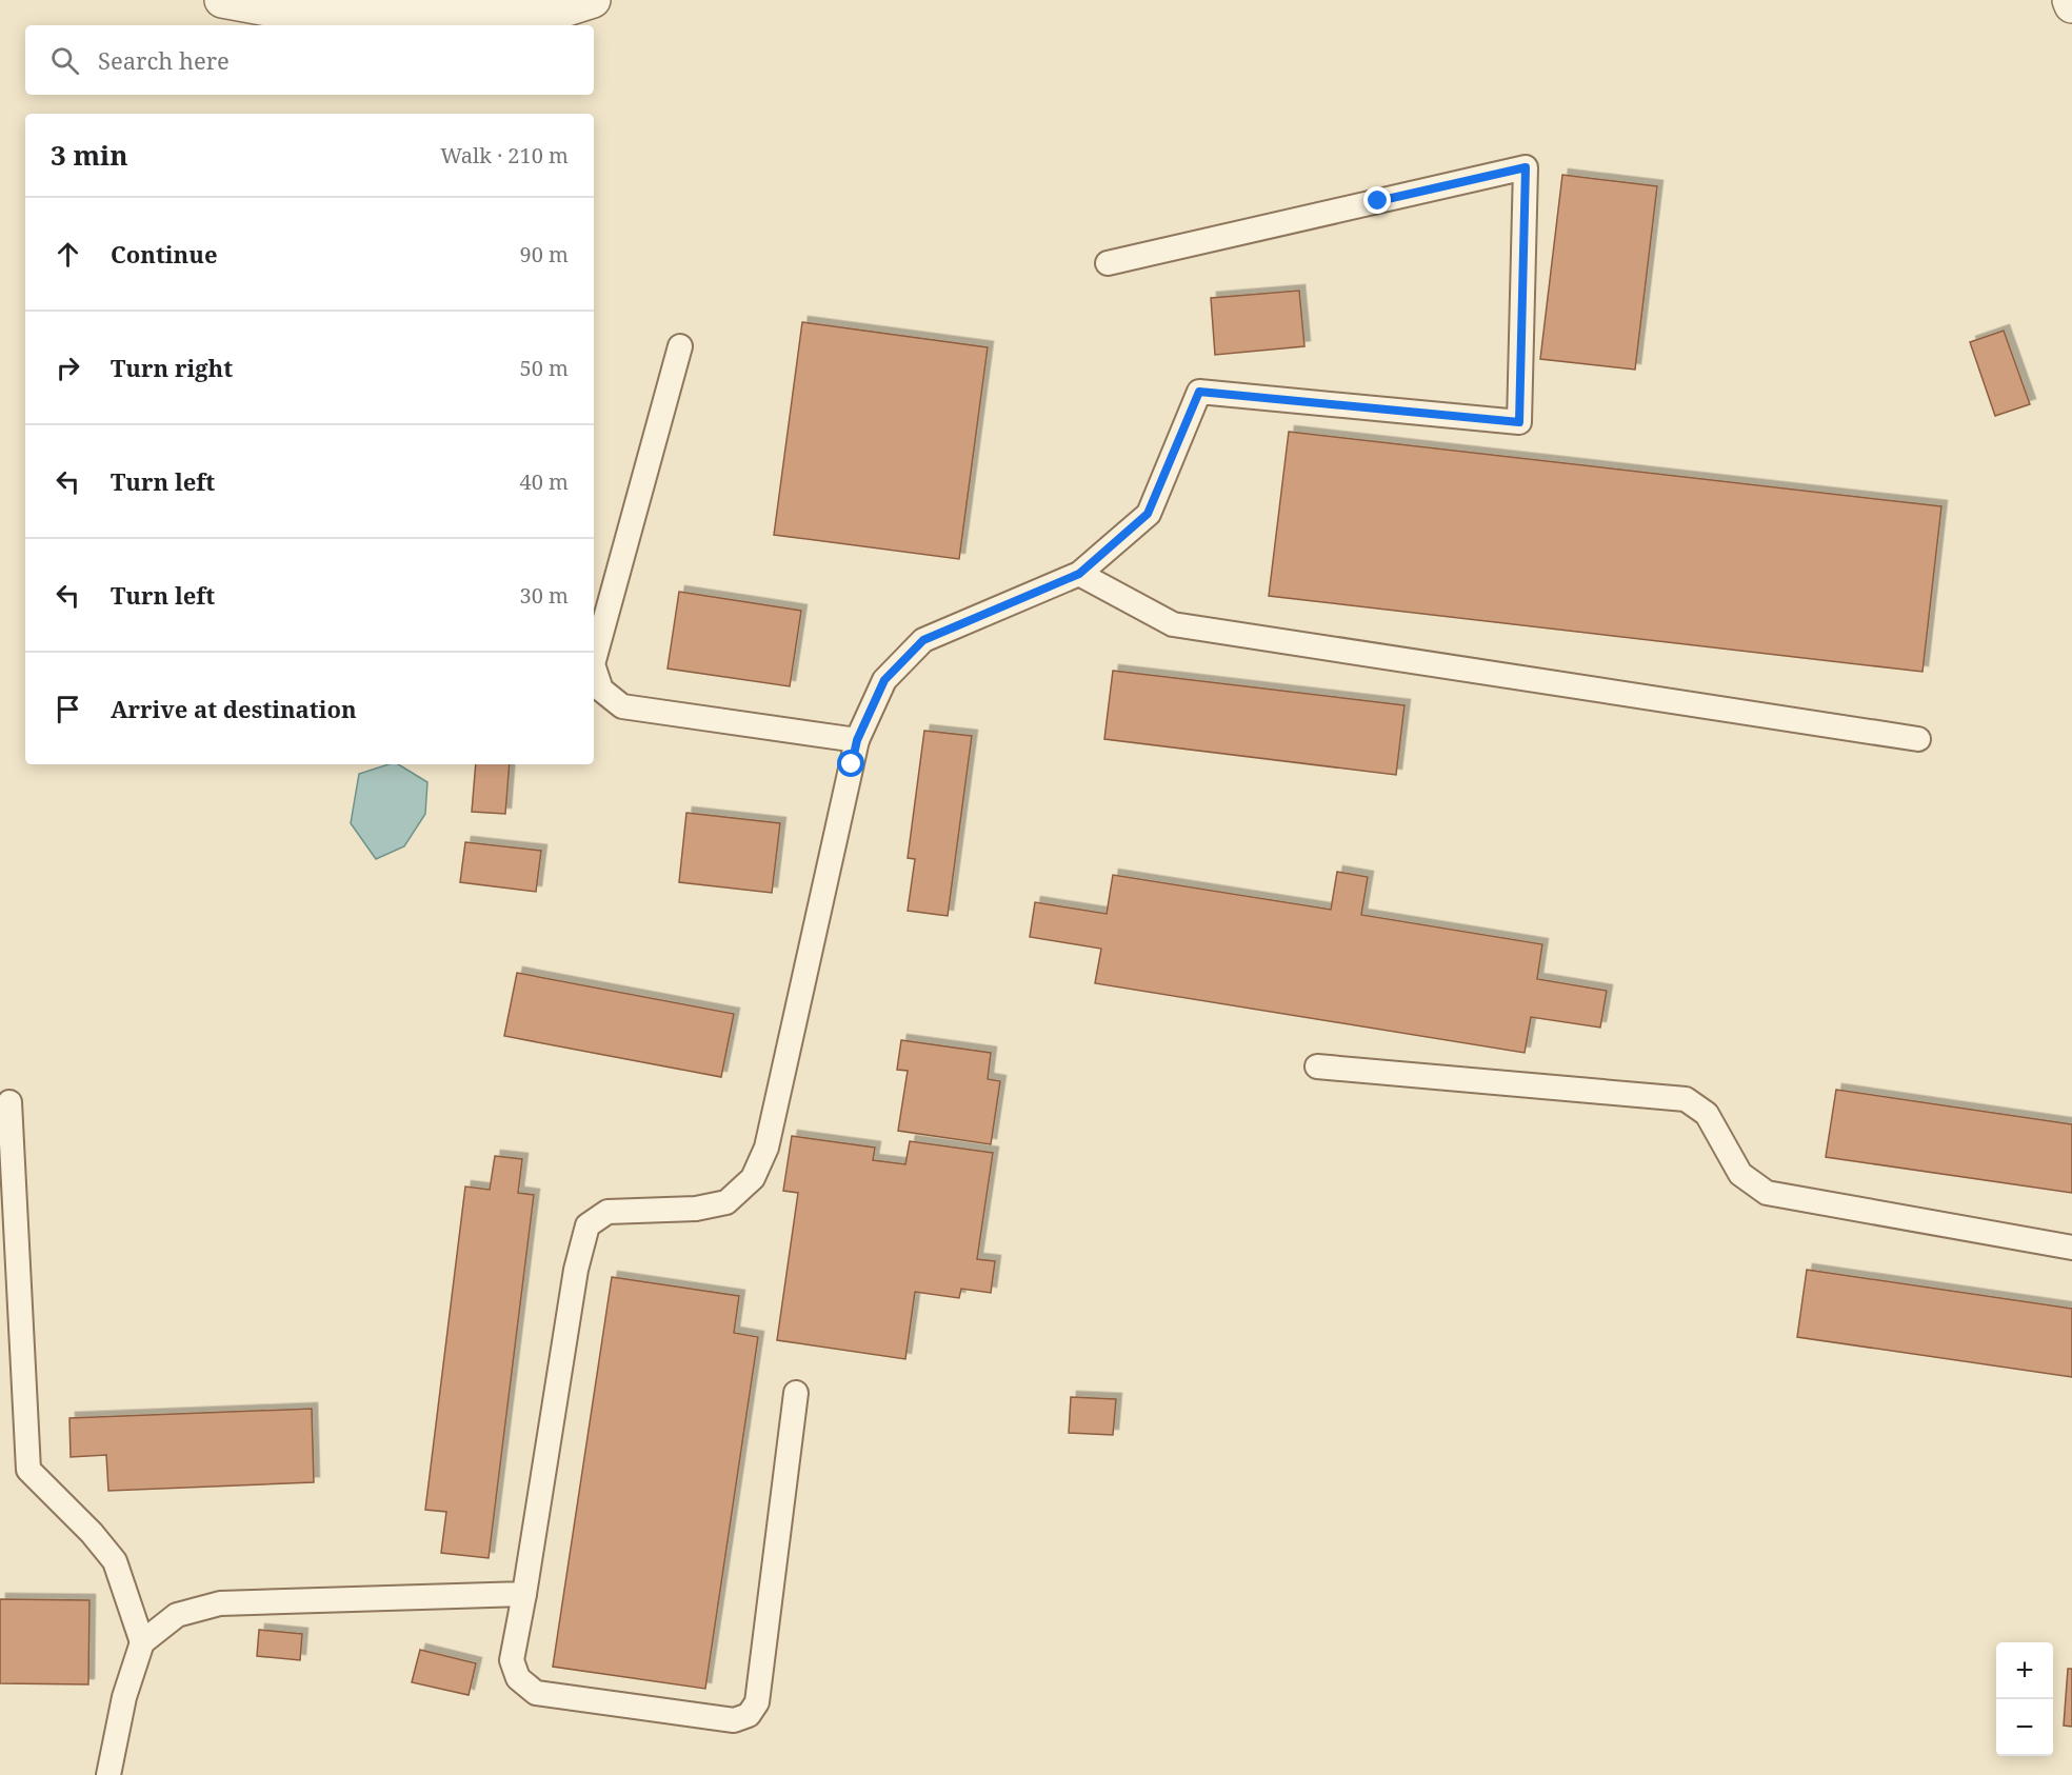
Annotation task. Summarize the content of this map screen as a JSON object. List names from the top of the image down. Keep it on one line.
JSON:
{"page":{"search":"Search here","heading":["3 min","Walk · 210 m"],"list":[["Continue","90 m"],["Turn right","50 m"],["Turn left","40 m"],["Turn left","30 m"],"Arrive at destination"],"map_buttons":["+","−"]}}
